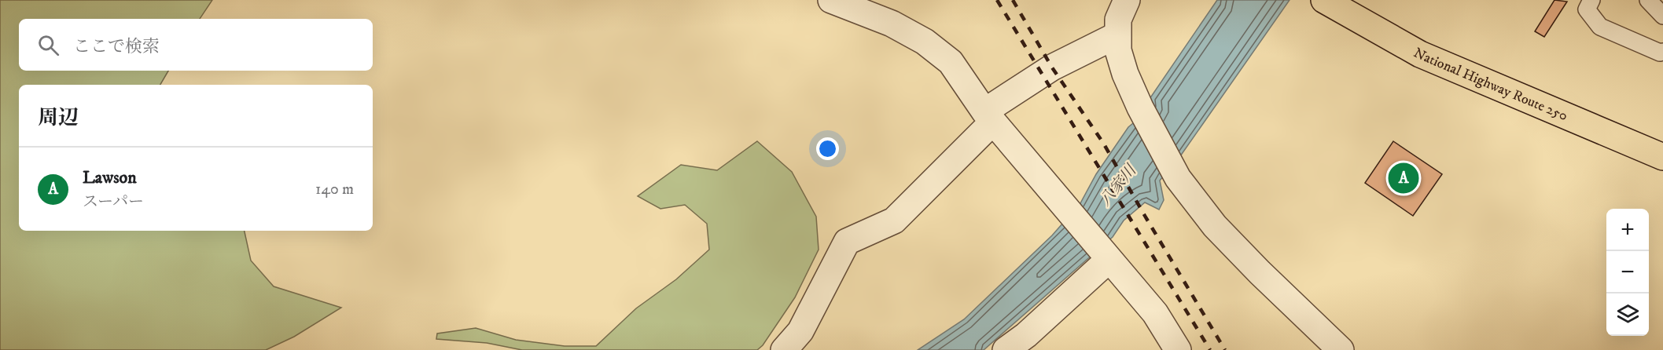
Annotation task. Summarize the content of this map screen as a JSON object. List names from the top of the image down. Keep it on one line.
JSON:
{"streets":{"highway":["National Highway Route 250"]},"water":["八家川"],"page":{"search":"ここで検索","heading":"周辺","list":[{"mark":"A","name":"Lawson","note":"スーパー","value":"140 m"}],"pins":"A","map_buttons":["+","−"]}}
